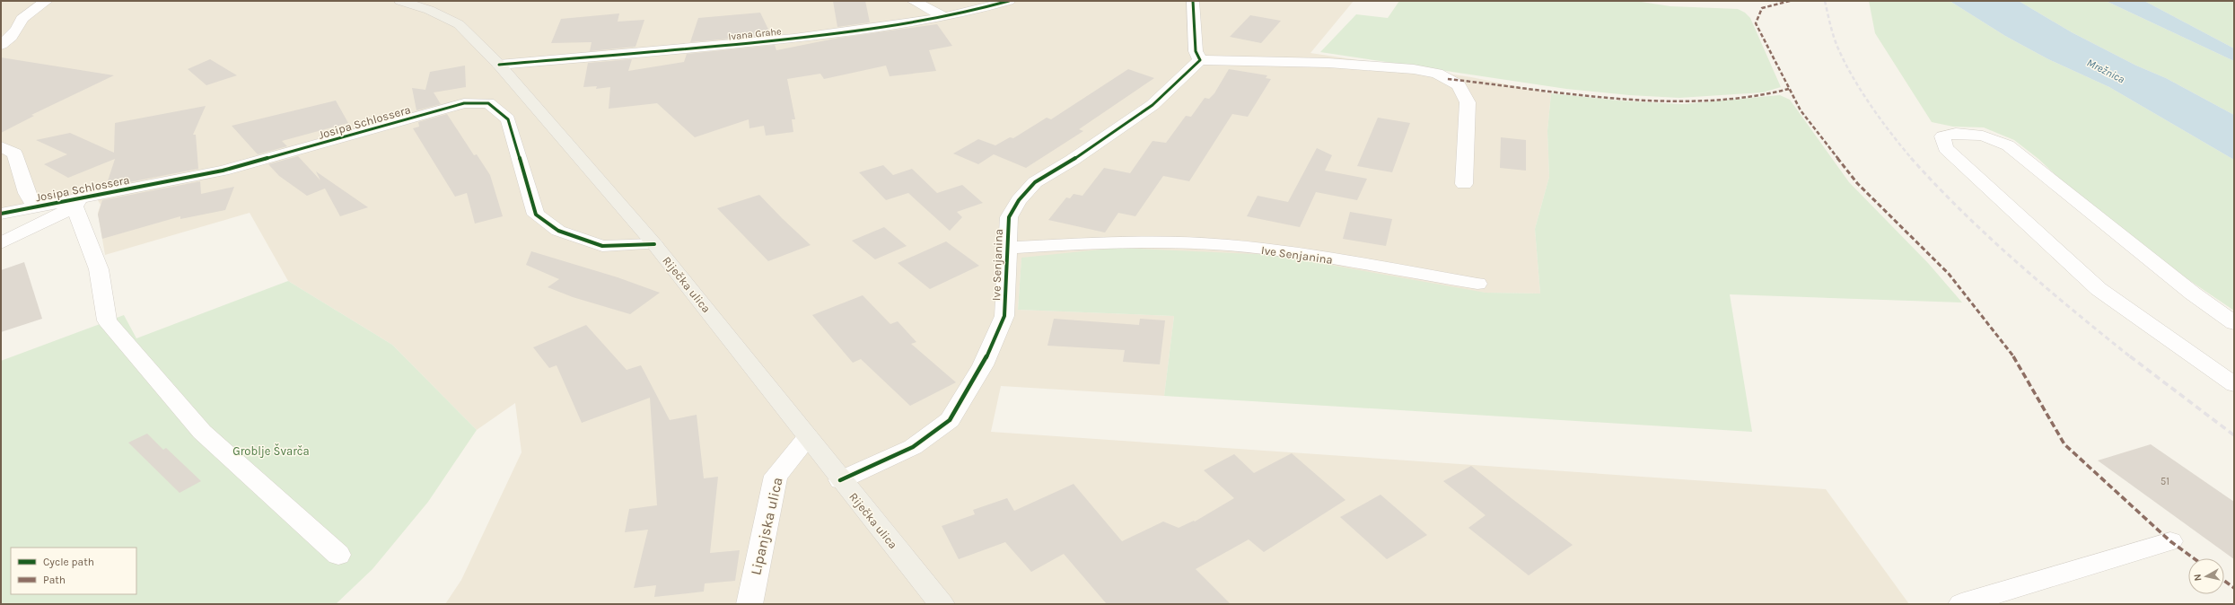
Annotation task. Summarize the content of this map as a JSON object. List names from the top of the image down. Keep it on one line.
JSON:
{"streets":{"main road":["Riječka ulica"],"street":["Ivana Grahe","Josipa Schlossera","Ive Senjanina","Lipanjska ulica"]},"crossings":[["Ivana Grahe","Riječka ulica"],["Josipa Schlossera","Riječka ulica"],["Ive Senjanina","Riječka ulica"],["Riječka ulica","Lipanjska ulica"]],"water":["Mrežnica"],"parks":["Groblje Švarča"],"house_numbers":["51"],"legend":["Cycle path","Path"],"north":"left"}
